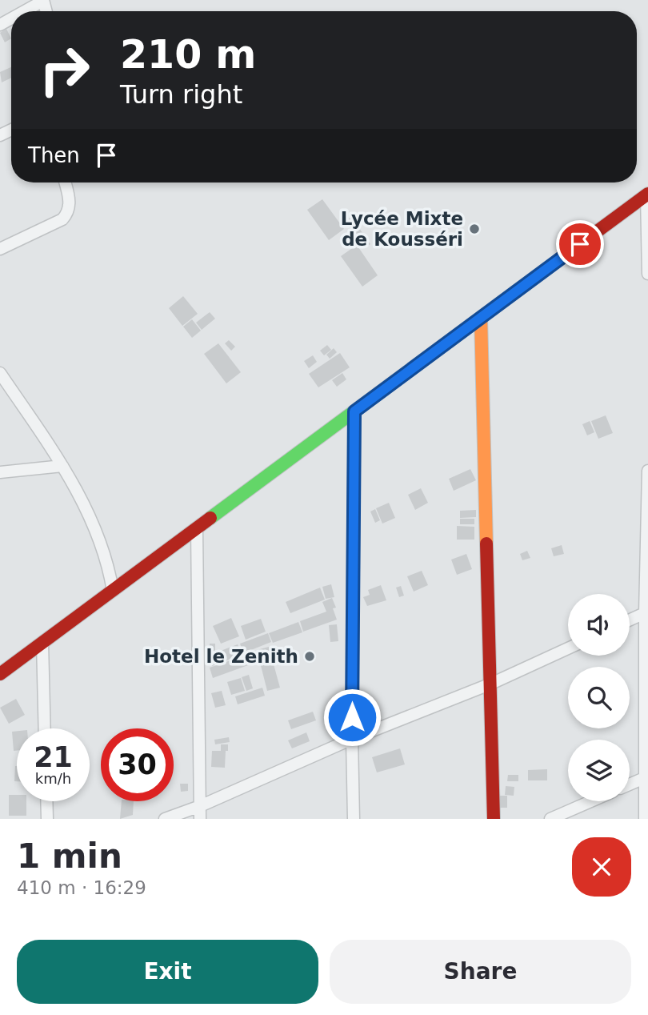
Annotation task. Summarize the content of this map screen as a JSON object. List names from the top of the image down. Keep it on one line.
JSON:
{"places":["Lycée Mixte de Kousséri","Hotel le Zenith"],"page":{"turn":["210 m","Turn right"],"then":"Then","speed":"21 km/h","limit":"30","heading":["1 min","410 m · 16:29"],"buttons":["Exit","Share"]}}
